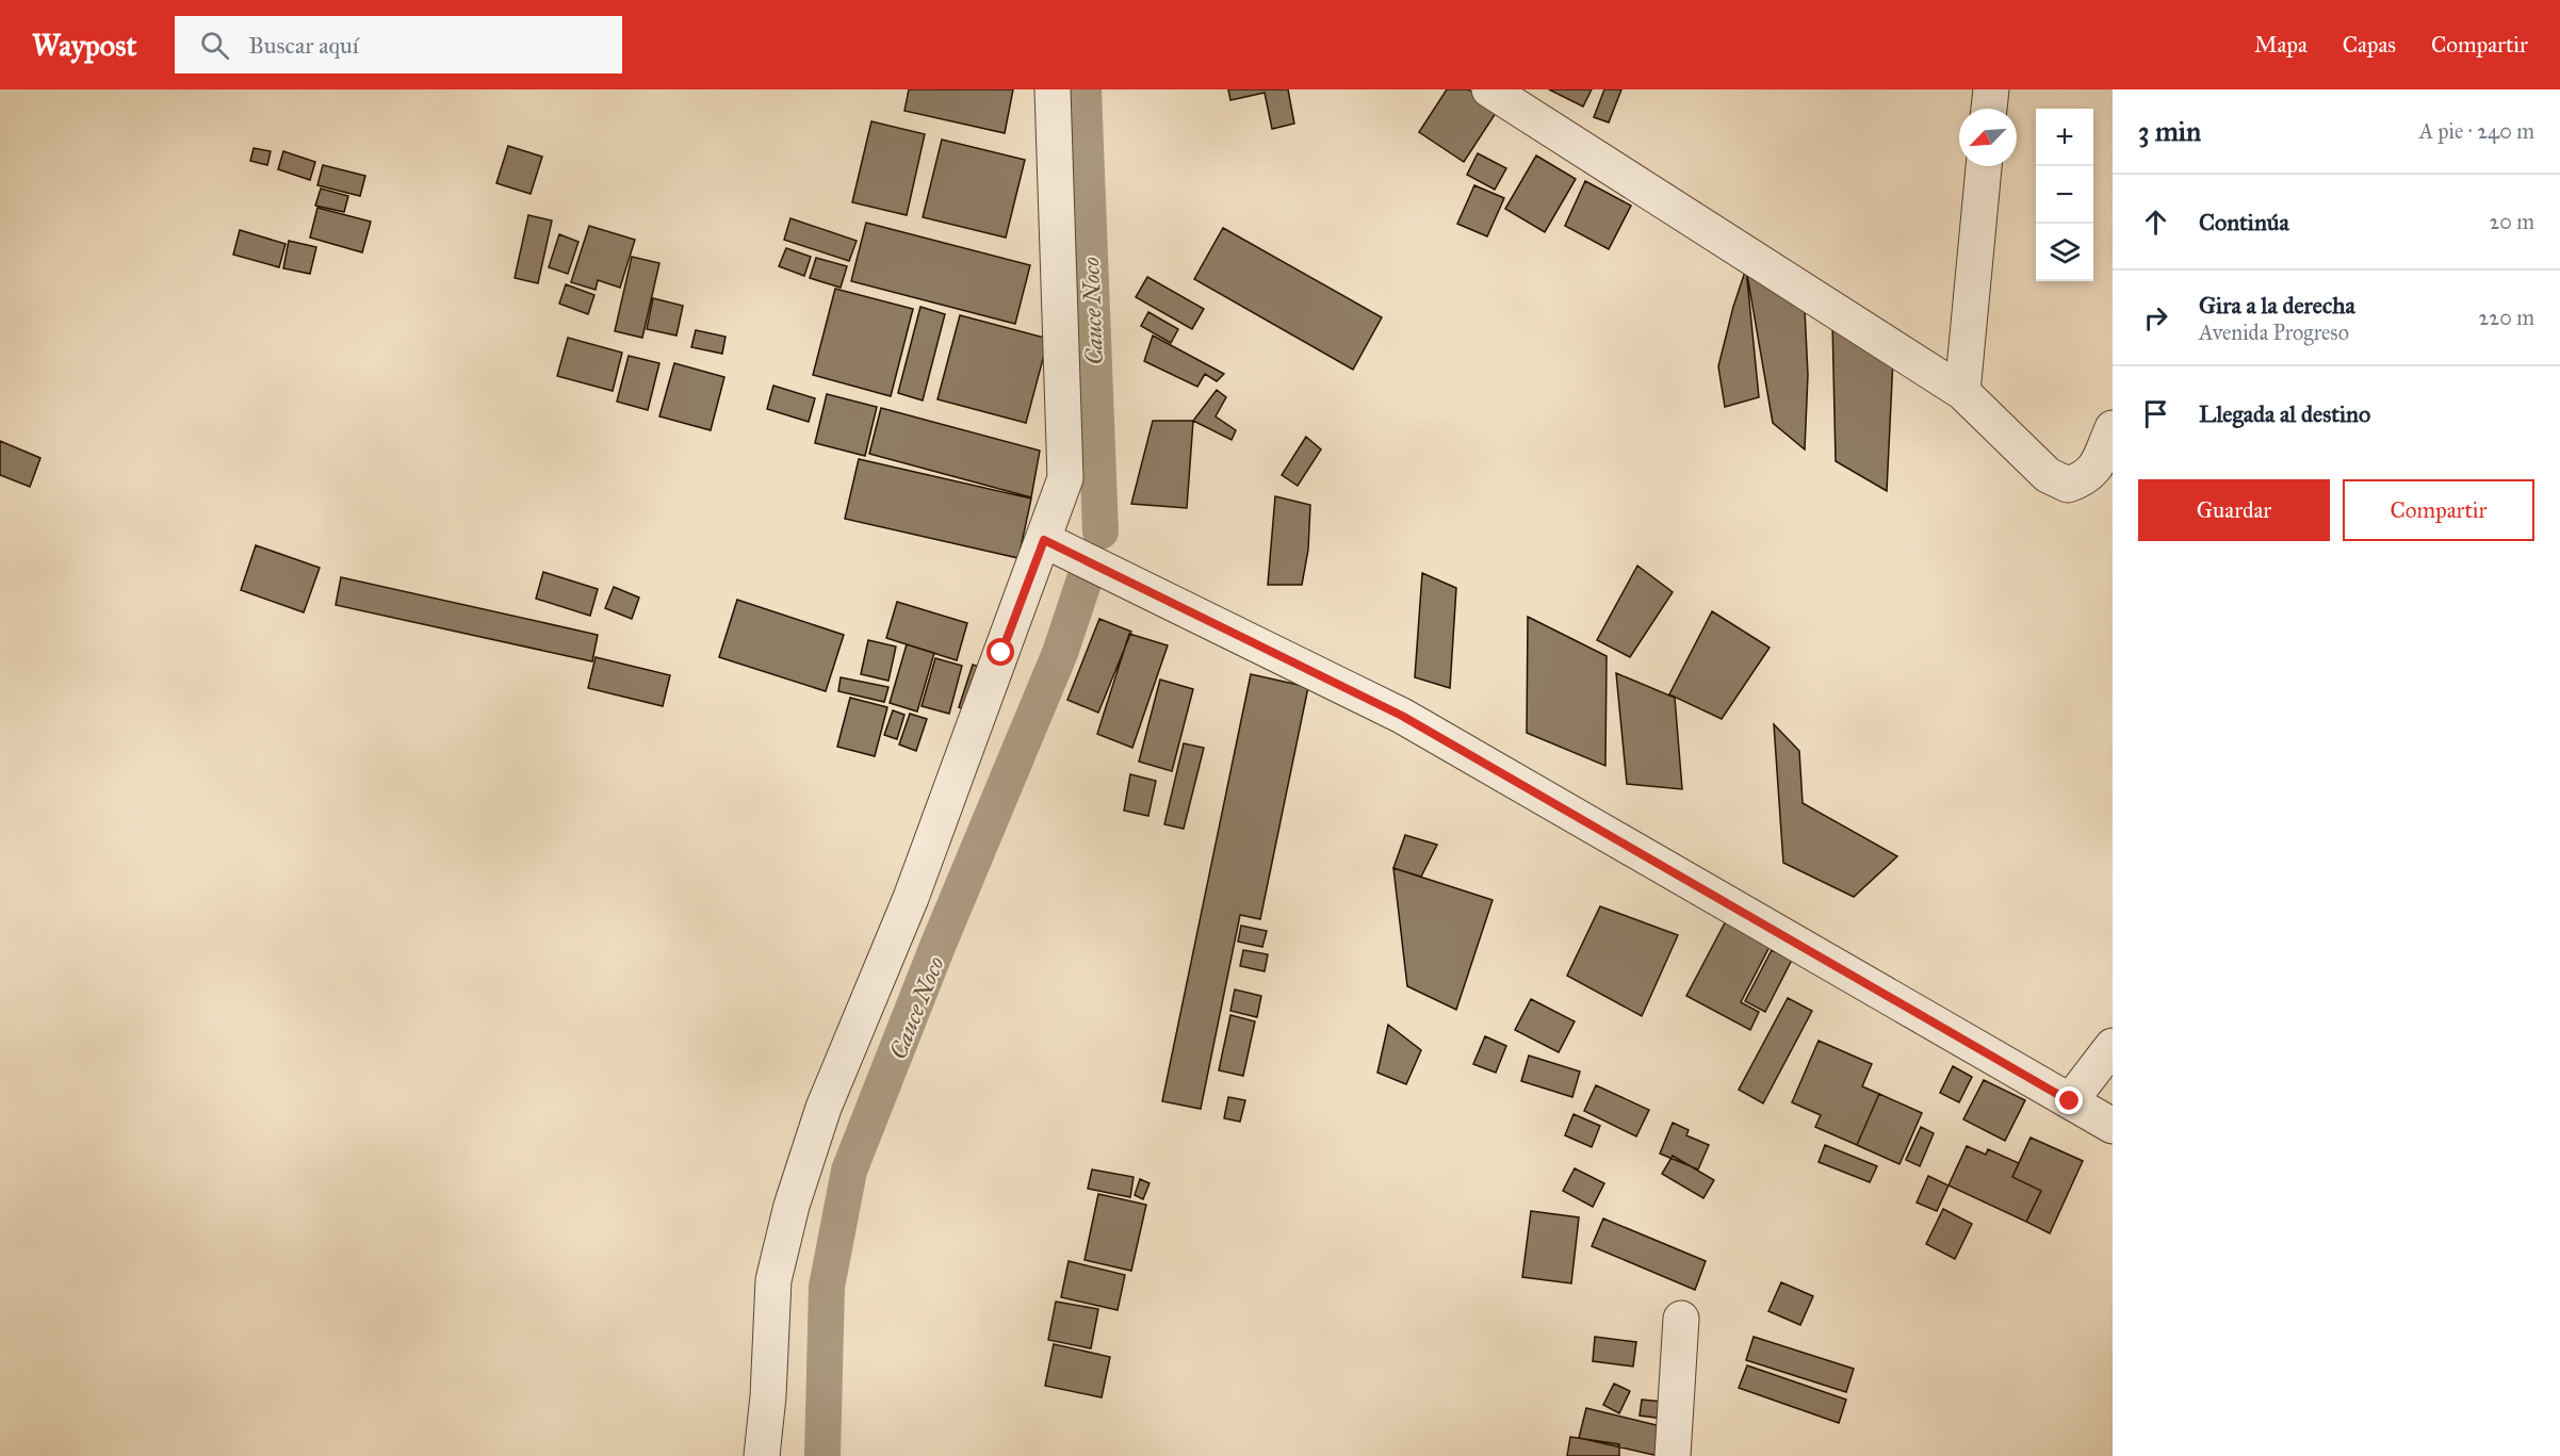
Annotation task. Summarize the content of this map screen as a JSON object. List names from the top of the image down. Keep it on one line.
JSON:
{"water":["Cauce Noco"],"north":"bottom left","page":{"header":"Waypost","search":"Buscar aquí","nav":["Mapa","Capas","Compartir"],"heading":["3 min","A pie · 240 m"],"map_buttons":["+","−"],"list":[["Continúa","20 m"],["Gira a la derecha","Avenida Progreso","220 m"],"Llegada al destino"],"buttons":["Guardar","Compartir"]}}
